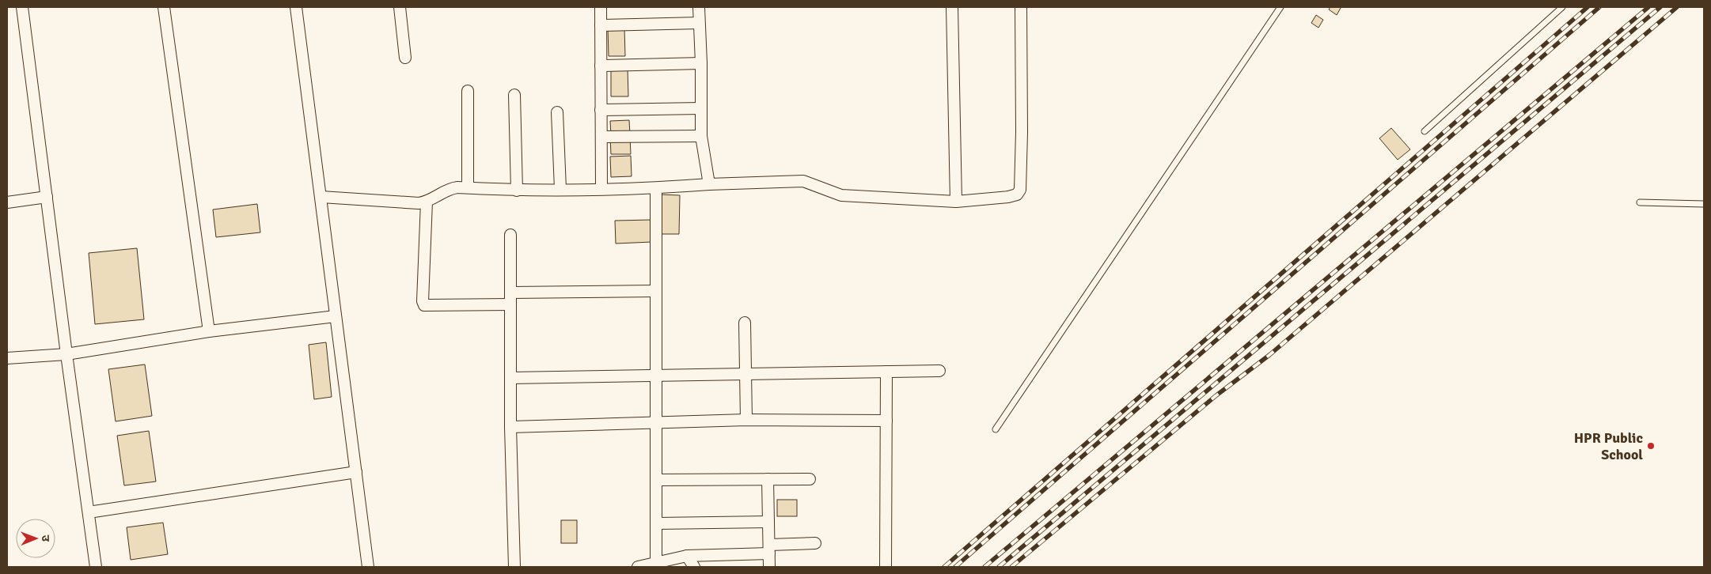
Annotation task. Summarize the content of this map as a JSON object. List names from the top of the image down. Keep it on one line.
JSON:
{"places":["HPR Public School"],"north":"right"}
